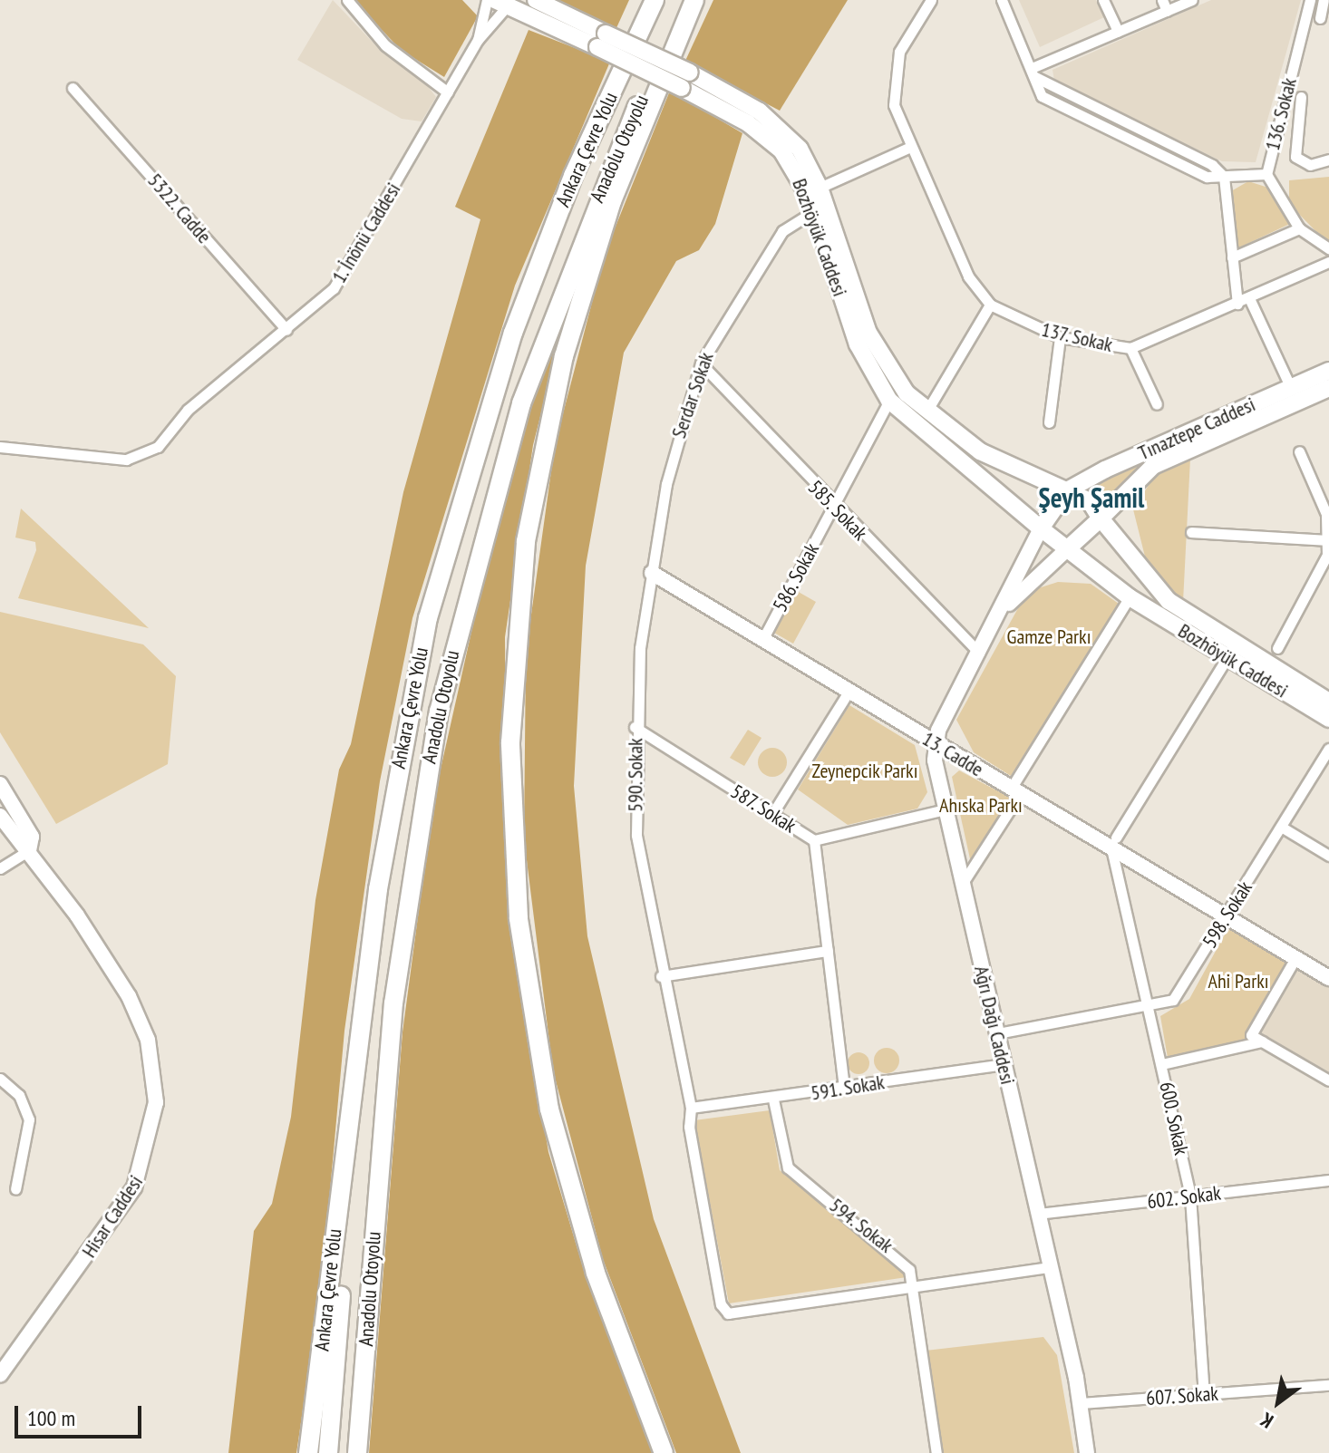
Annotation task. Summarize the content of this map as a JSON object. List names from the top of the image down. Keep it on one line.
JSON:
{"streets":{"highway":["Anadolu Otoyolu","Ankara Çevre Yolu"],"main road":["Bozhöyük Caddesi","Tınaztepe Caddesi"],"street":["136. Sokak","5322. Cadde","1. İnönü Caddesi","137. Sokak","Serdar Sokak","585. Sokak","586. Sokak","13. Cadde","590. Sokak","587. Sokak","598. Sokak","Ağrı Dağı Caddesi","591. Sokak","600. Sokak","602. Sokak","Hisar Caddesi","594. Sokak","607. Sokak"]},"crossings":[["Anadolu Otoyolu","Ankara Çevre Yolu"],["5322. Cadde","1. İnönü Caddesi"],["Bozhöyük Caddesi","Serdar Sokak"],["Bozhöyük Caddesi","Tınaztepe Caddesi"],["Bozhöyük Caddesi","586. Sokak"],["Serdar Sokak","585. Sokak"],["Serdar Sokak","13. Cadde"],["Serdar Sokak","590. Sokak"],["585. Sokak","586. Sokak"],["586. Sokak","13. Cadde"],["13. Cadde","590. Sokak"],["13. Cadde","598. Sokak"],["13. Cadde","Ağrı Dağı Caddesi"],["13. Cadde","600. Sokak"],["590. Sokak","587. Sokak"],["590. Sokak","591. Sokak"],["590. Sokak","594. Sokak"],["587. Sokak","Ağrı Dağı Caddesi"],["598. Sokak","Ağrı Dağı Caddesi"],["598. Sokak","600. Sokak"],["Ağrı Dağı Caddesi","591. Sokak"],["Ağrı Dağı Caddesi","602. Sokak"],["Ağrı Dağı Caddesi","607. Sokak"],["591. Sokak","594. Sokak"],["600. Sokak","602. Sokak"],["600. Sokak","607. Sokak"]],"districts":["Şeyh Şamil"],"parks":["Gamze Parkı","Zeynepcik Parkı","Ahıska Parkı","Ahi Parkı"],"scale_bar":"100 m","north":"bottom left"}
